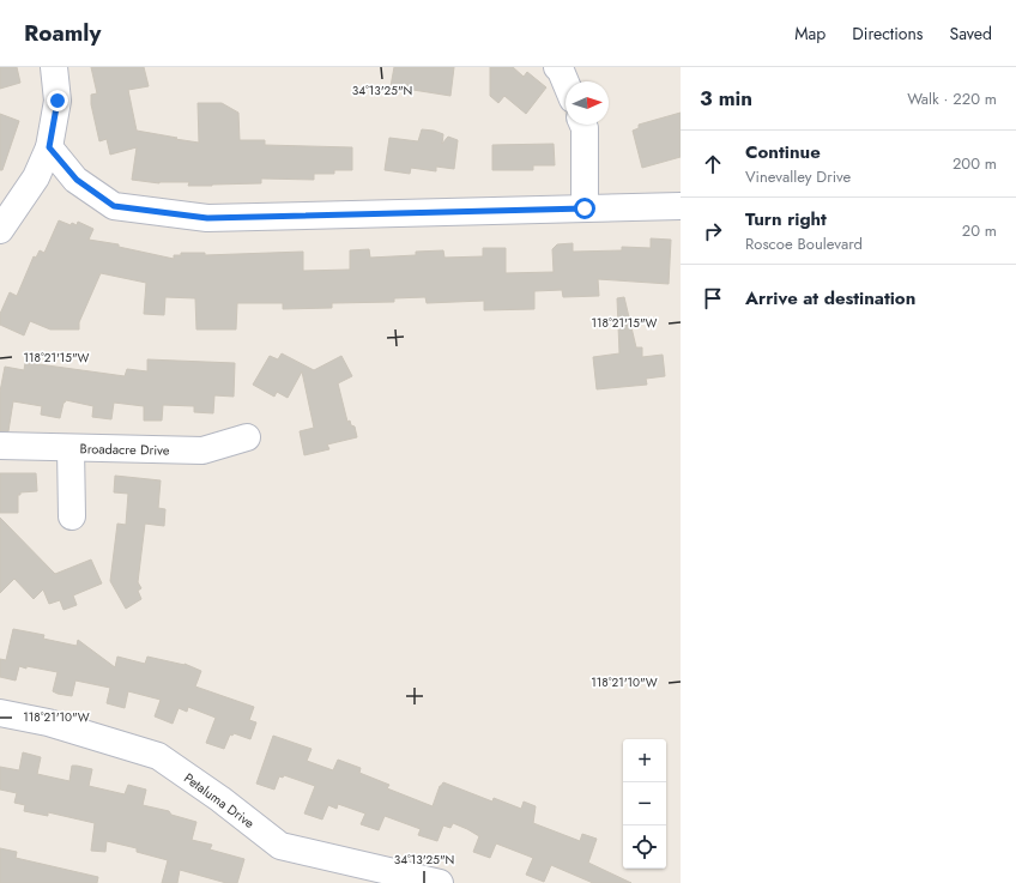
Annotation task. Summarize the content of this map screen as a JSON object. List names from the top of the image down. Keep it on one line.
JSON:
{"streets":{"street":["Broadacre Drive","Petaluma Drive"]},"north":"right","page":{"header":"Roamly","nav":["Map","Directions","Saved"],"heading":["3 min","Walk · 220 m"],"list":[["Continue","Vinevalley Drive","200 m"],["Turn right","Roscoe Boulevard","20 m"],"Arrive at destination"],"map_buttons":["+","−"]},"coordinates":["34°13'25\"N","118°21'15\"W","118°21'10\"W"]}
